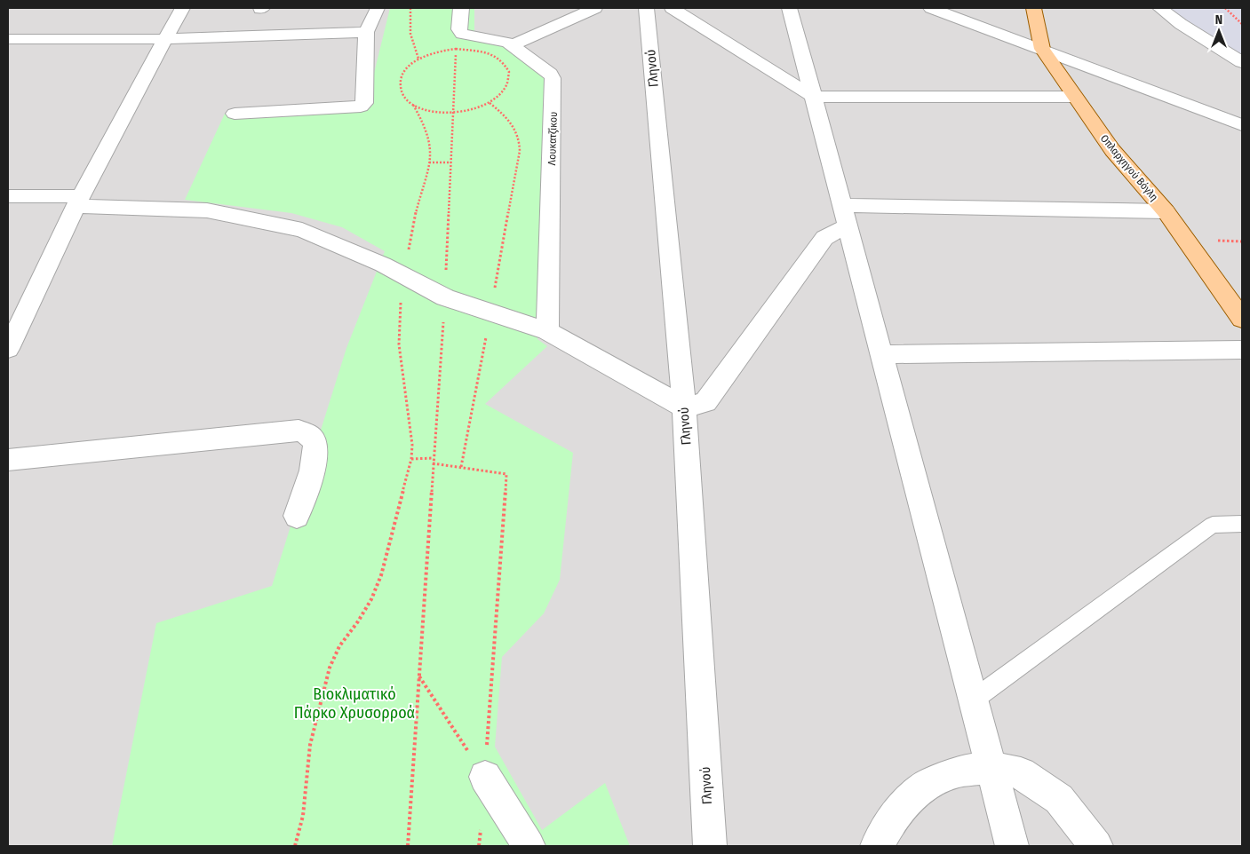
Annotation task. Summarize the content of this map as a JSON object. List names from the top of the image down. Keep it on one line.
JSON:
{"streets":{"main road":["Οπλαρχηγού Βόγλη"],"street":["Γληνού","Λουκατζίκου"]},"parks":["Βιοκλιματικό Πάρκο Χρυσορροά"],"north":"top"}
